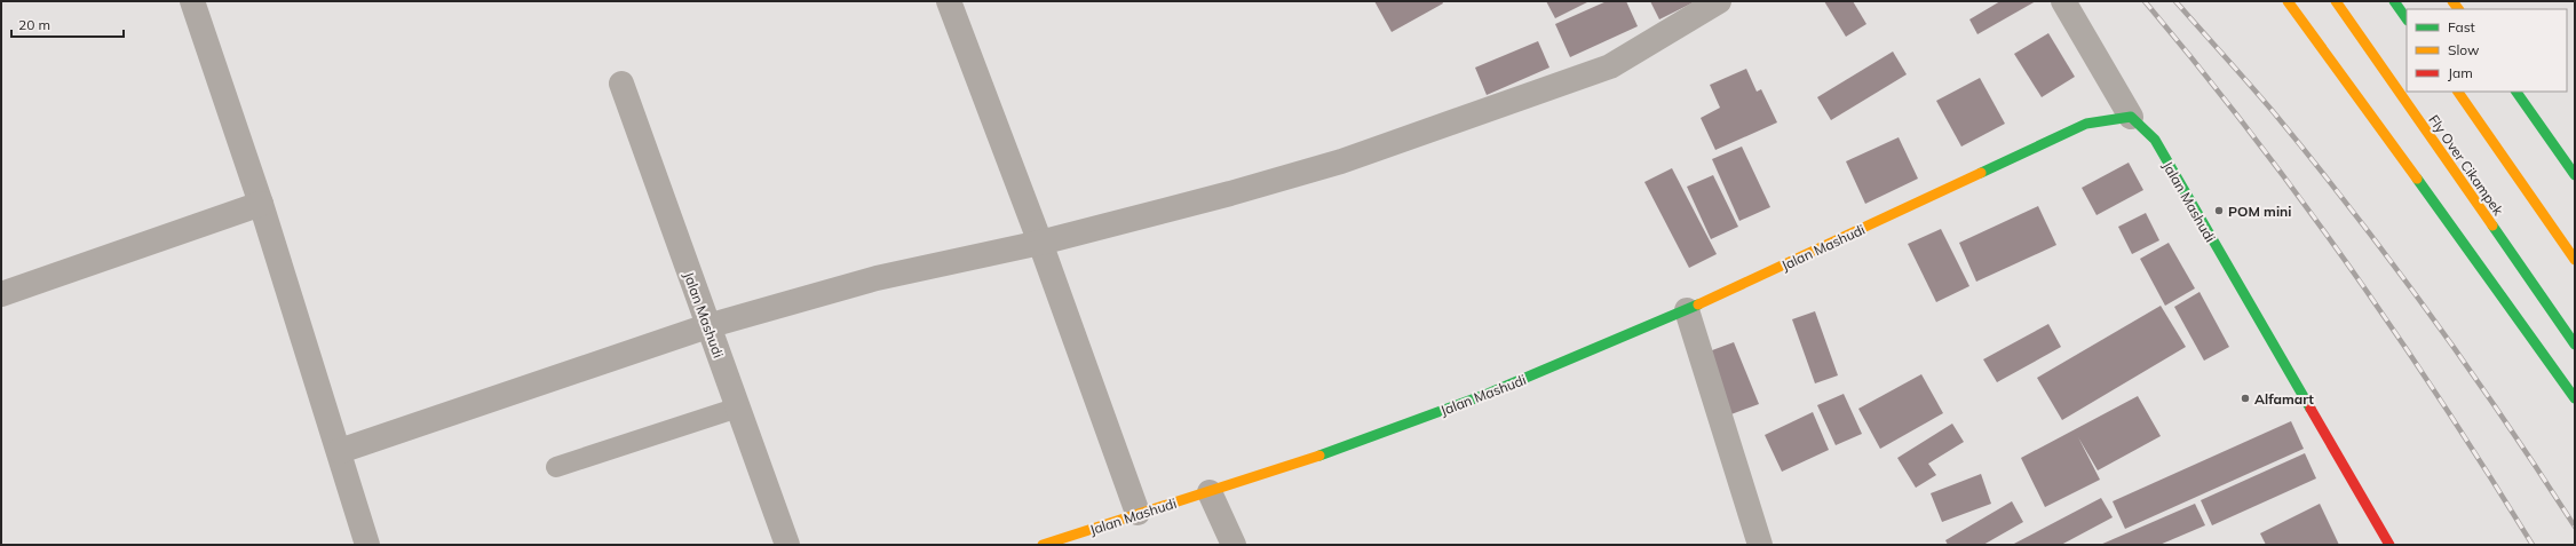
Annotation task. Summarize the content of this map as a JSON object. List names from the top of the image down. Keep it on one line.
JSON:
{"streets":{"main road":["Fly Over Cikampek","Jalan Mashudi"]},"places":["POM mini","Alfamart"],"legend":["Fast","Slow","Jam"],"scale_bar":"20 m"}
